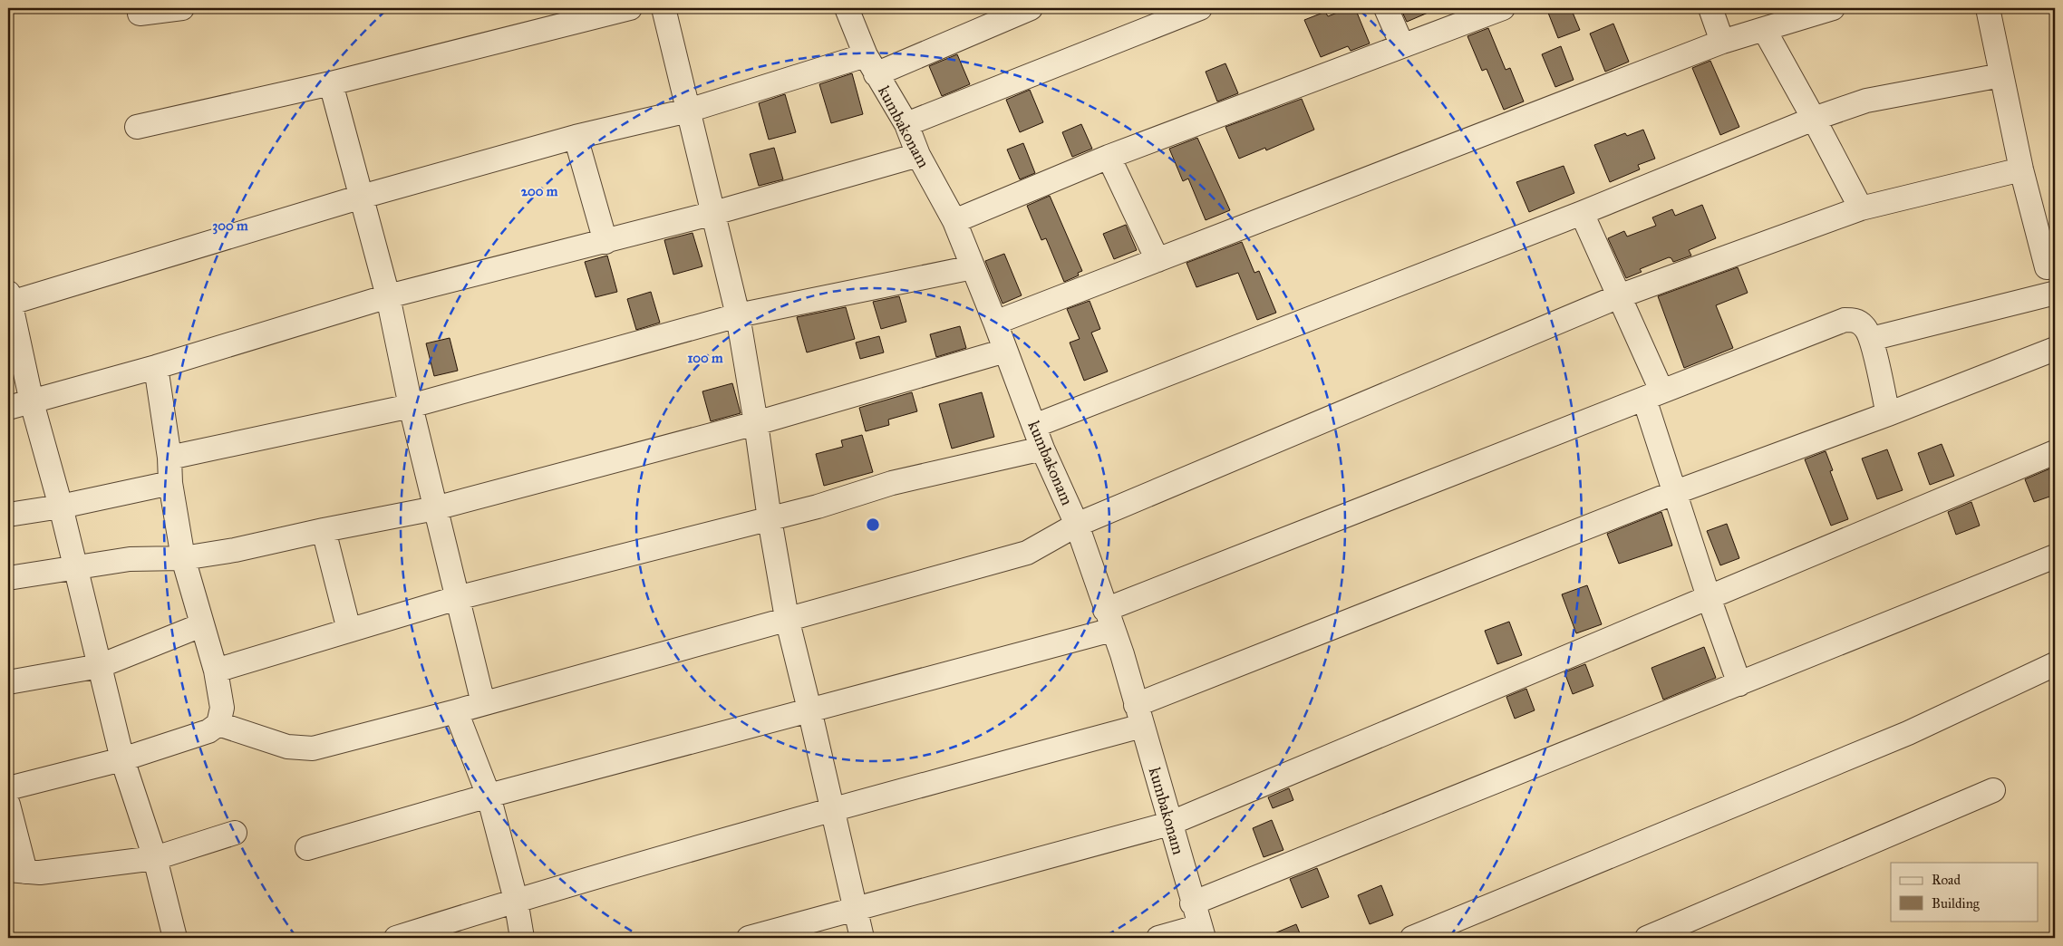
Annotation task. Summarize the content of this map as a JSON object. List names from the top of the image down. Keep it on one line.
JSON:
{"streets":{"street":["kumbakonam"]},"legend":["Road","Building"],"rings":["200 m","300 m","100 m"]}
